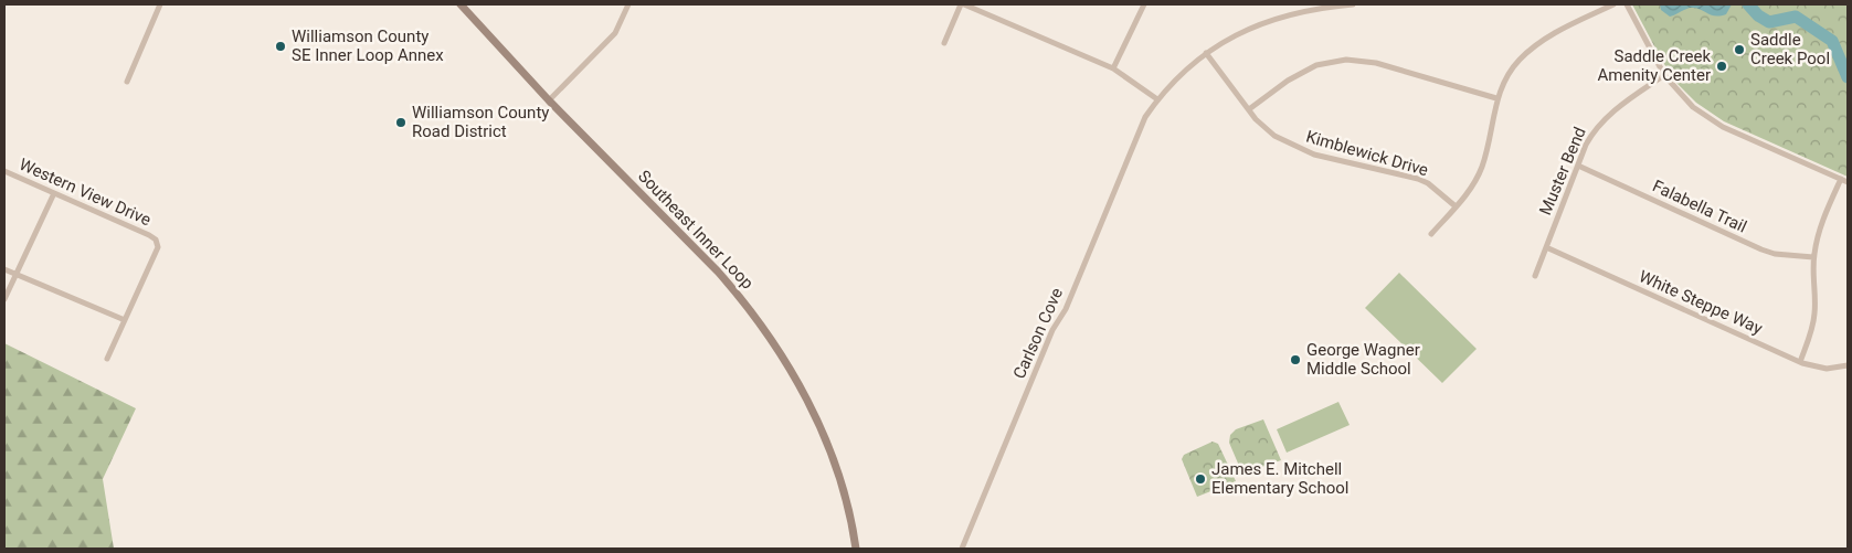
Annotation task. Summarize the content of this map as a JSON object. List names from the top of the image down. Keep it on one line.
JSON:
{"streets":{"main road":["Southeast Inner Loop"],"street":["Kimblewick Drive","Muster Bend","Western View Drive","Falabella Trail","White Steppe Way","Carlson Cove"]},"crossings":[["Kimblewick Drive","Carlson Cove"],["Muster Bend","Falabella Trail"],["Muster Bend","White Steppe Way"]],"places":["Williamson County SE Inner Loop Annex","Saddle Creek Pool","Saddle Creek Amenity Center","Williamson County Road District","George Wagner Middle School","James E. Mitchell Elementary School"]}
